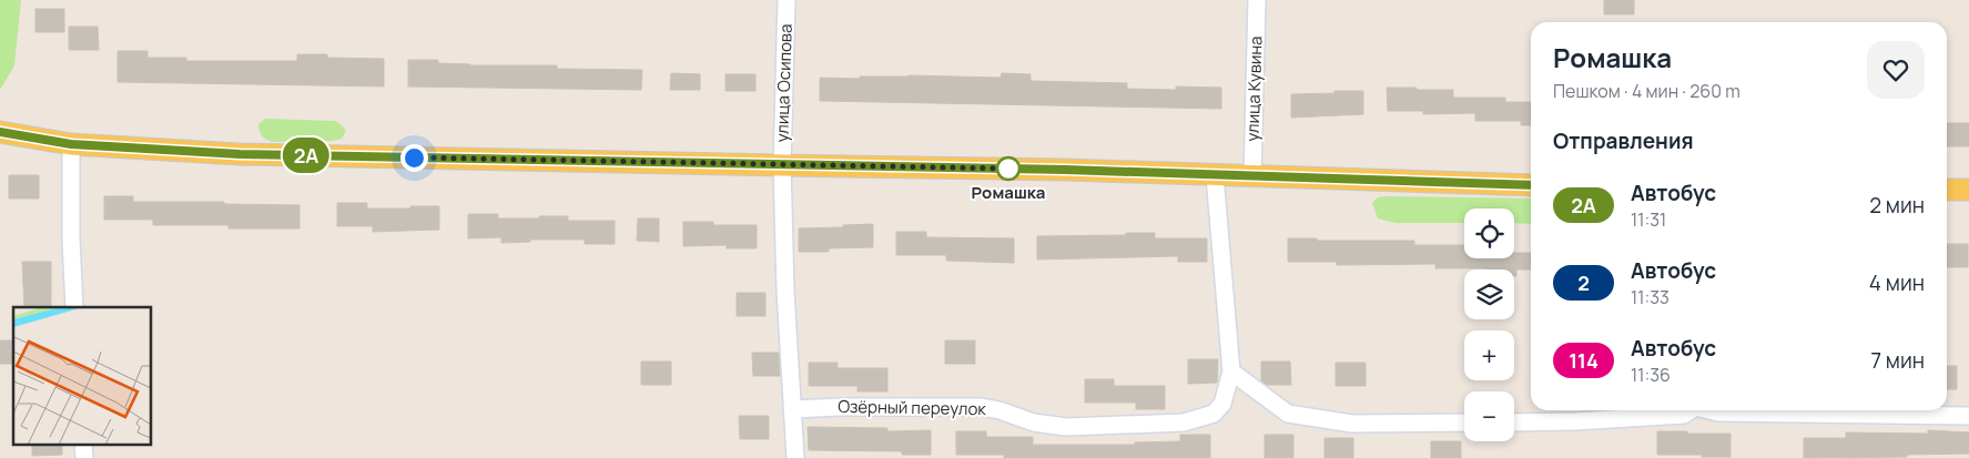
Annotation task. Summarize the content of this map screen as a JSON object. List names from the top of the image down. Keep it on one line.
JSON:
{"streets":{"street":["улица Осипова","улица Кувина","Озёрный переулок"]},"crossings":[["улица Осипова","Озёрный переулок"]],"places":["Ромашка"],"lines":["bus line 2А"],"page":{"on_map":"2А","heading":[["Ромашка","Пешком · 4 мин · 260 m"],"Отправления"],"list":[{"mark":"2А","name":"Автобус","note":"11:31","value":"2 мин"},{"mark":"2","name":"Автобус","note":"11:33","value":"4 мин"},{"mark":"114","name":"Автобус","note":"11:36","value":"7 мин"}],"map_buttons":["+","−"]}}
